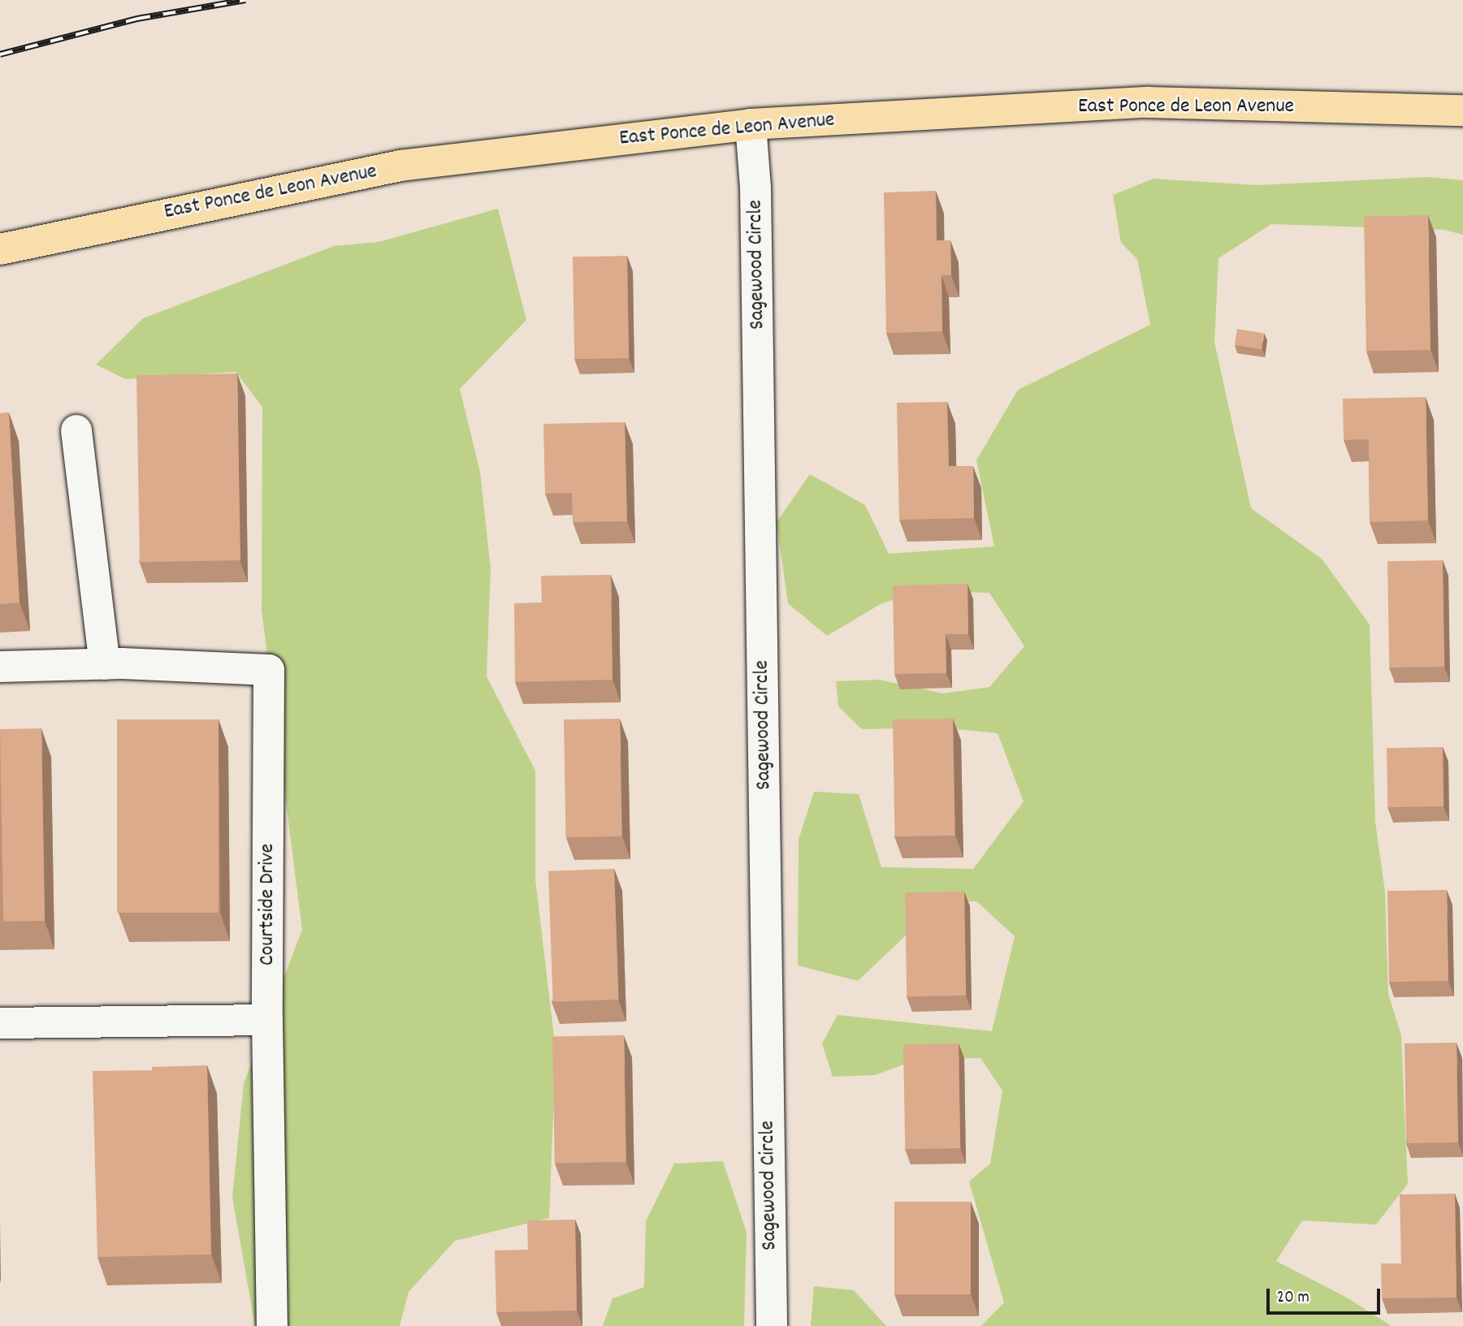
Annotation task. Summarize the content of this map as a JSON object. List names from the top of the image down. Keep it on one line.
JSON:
{"streets":{"main road":["East Ponce de Leon Avenue"],"street":["Sagewood Circle","Courtside Drive"]},"crossings":[["East Ponce de Leon Avenue","Sagewood Circle"]],"scale_bar":"20 m"}
